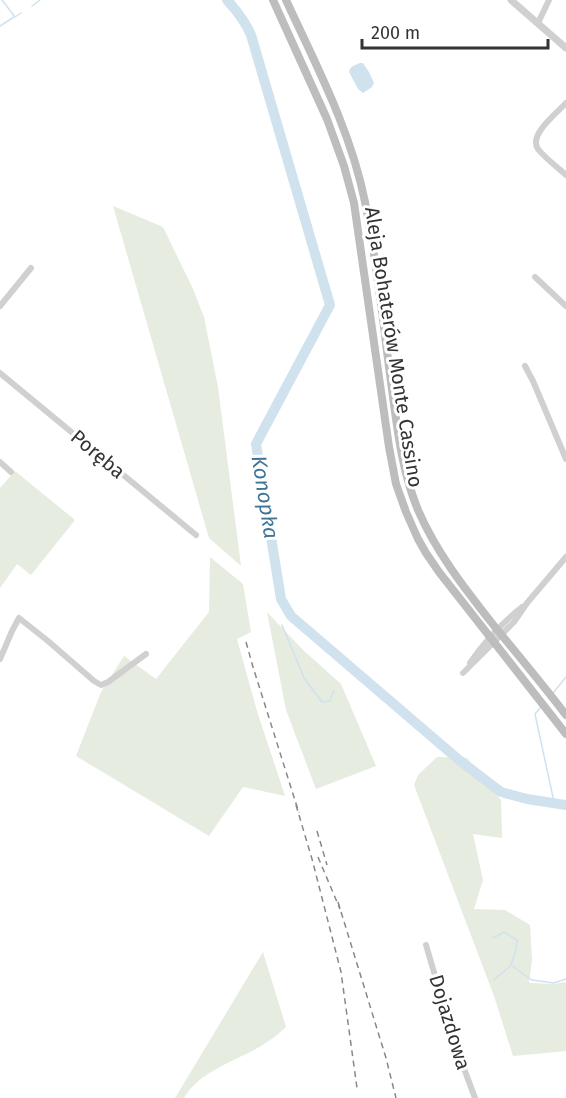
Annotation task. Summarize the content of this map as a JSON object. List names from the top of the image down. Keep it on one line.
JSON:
{"streets":{"main road":["Aleja Bohaterów Monte Cassino"],"street":["Poręba","Dojazdowa"]},"water":["Konopka"],"scale_bar":"200 m"}
